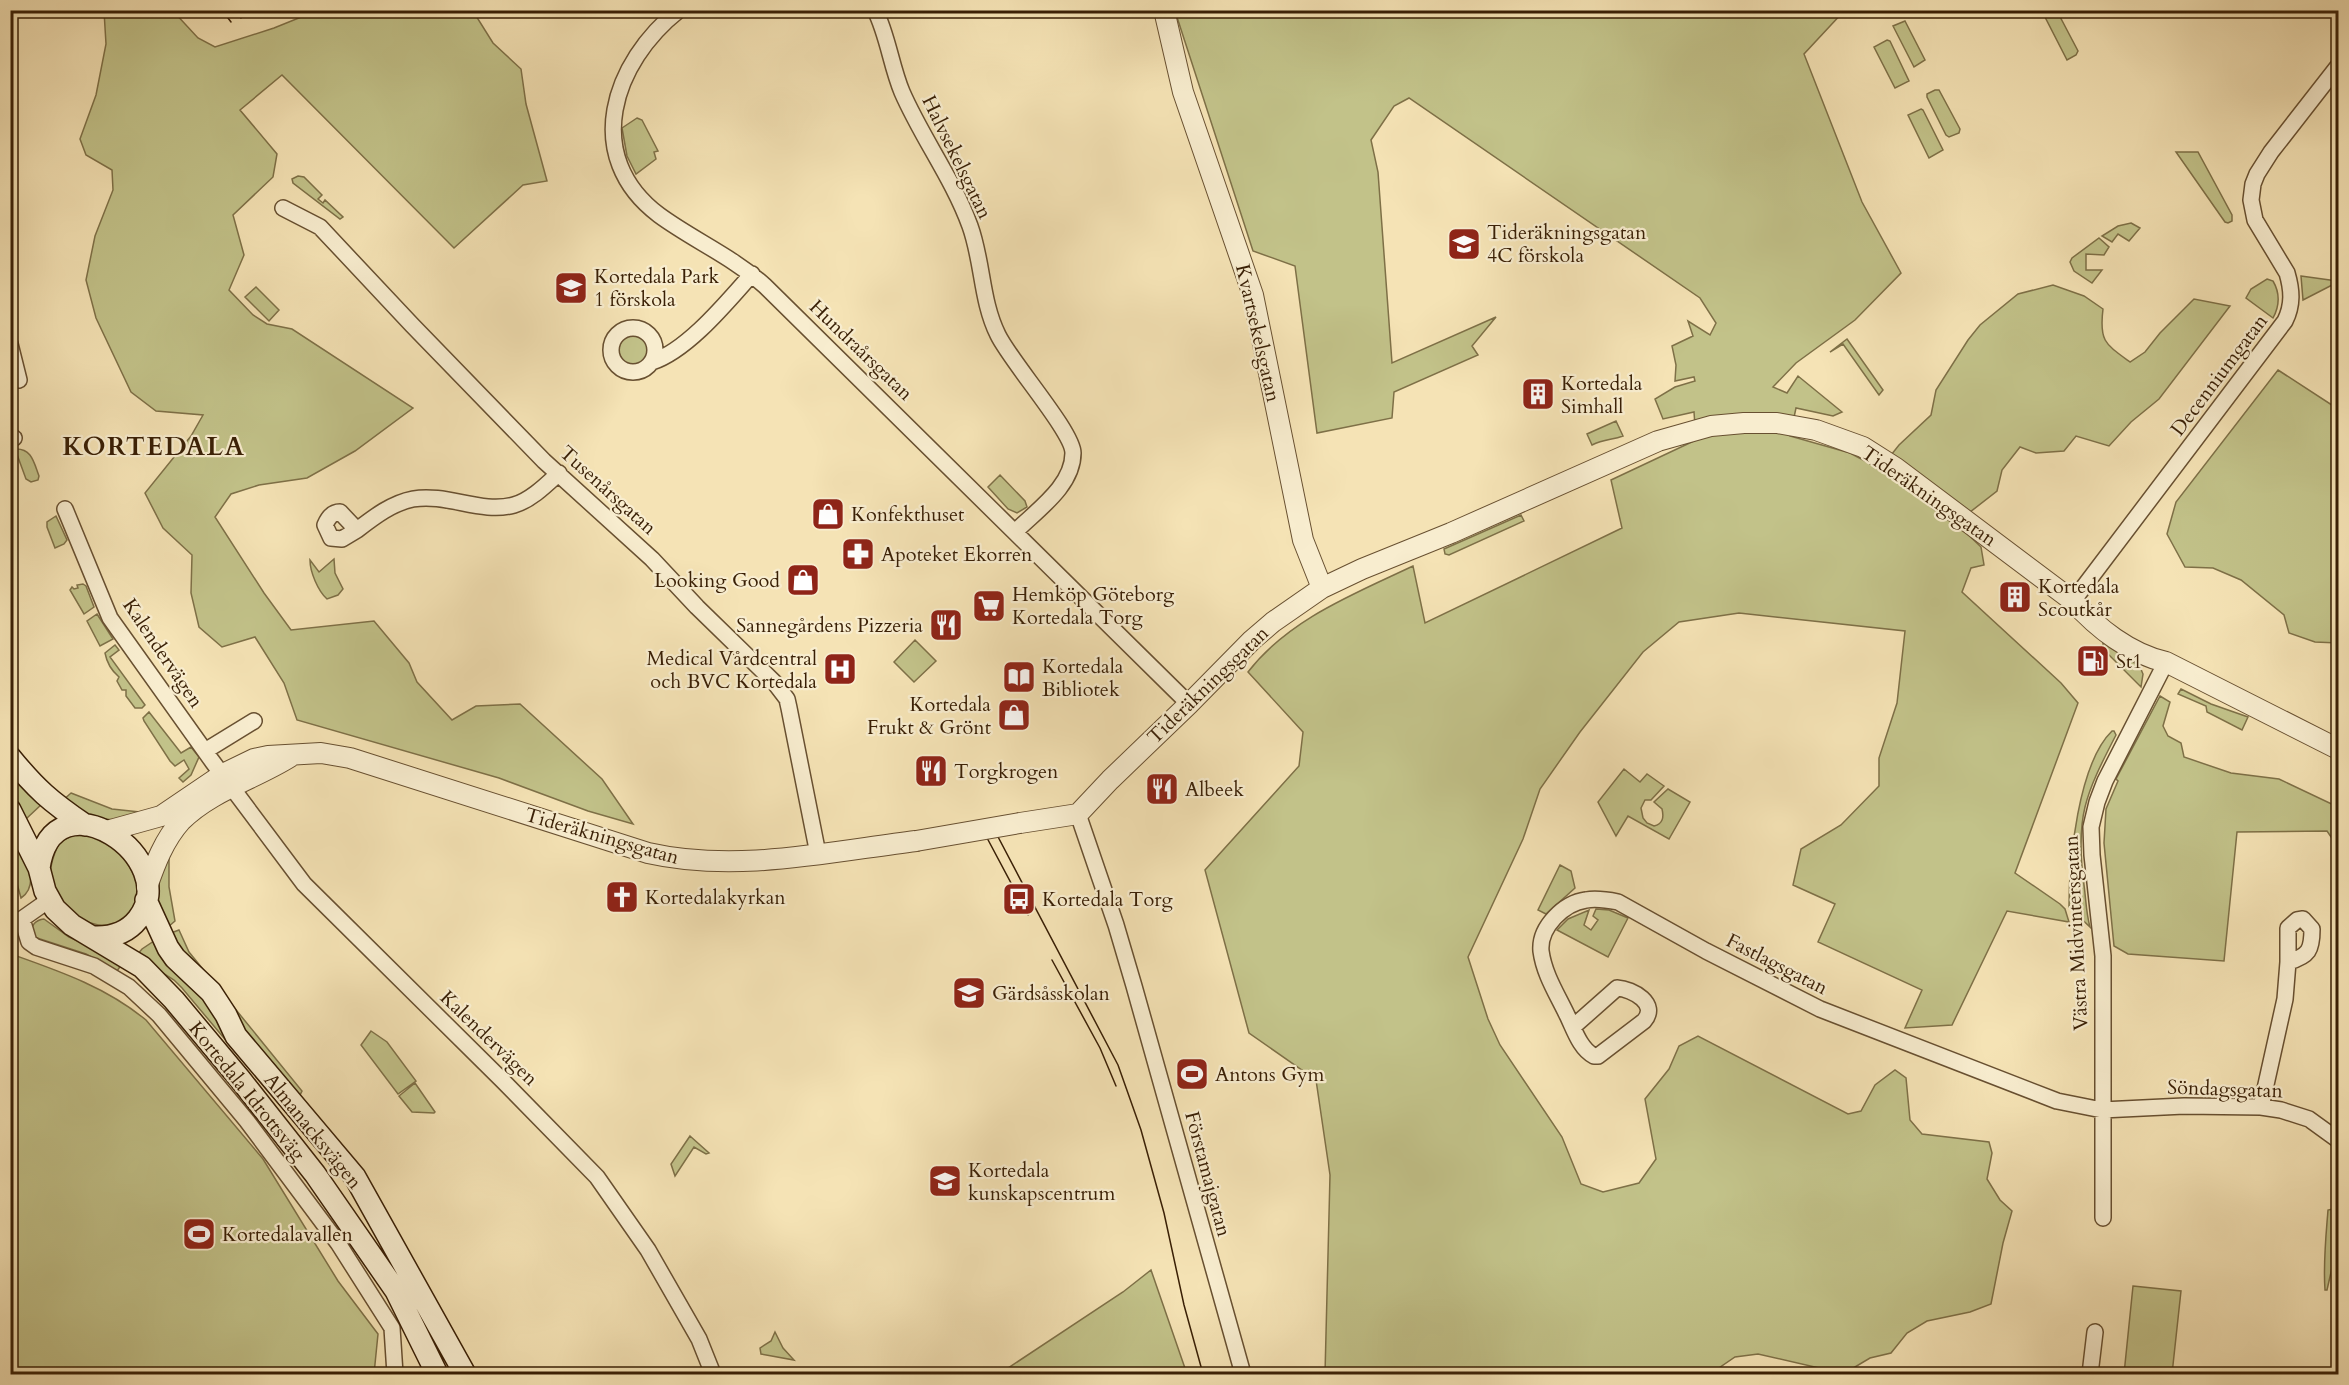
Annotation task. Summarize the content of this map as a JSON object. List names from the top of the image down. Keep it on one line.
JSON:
{"streets":{"main road":["Almanacksvägen"],"street":["Halvsekelsgatan","Kvartsekelsgatan","Hundraårsgatan","Decenniumgatan","Tusenårsgatan","Tideräkningsgatan","Kalendervägen","Västra Midvintersgatan","Fastlagsgatan","Söndagsgatan","Kortedala Idrottsväg","Förstamajgatan"]},"crossings":[["Halvsekelsgatan","Hundraårsgatan"],["Kvartsekelsgatan","Tideräkningsgatan"],["Hundraårsgatan","Tideräkningsgatan"],["Decenniumgatan","Tideräkningsgatan"],["Tusenårsgatan","Tideräkningsgatan"],["Tideräkningsgatan","Kalendervägen"],["Tideräkningsgatan","Västra Midvintersgatan"],["Tideräkningsgatan","Kortedala Idrottsväg"],["Tideräkningsgatan","Almanacksvägen"],["Tideräkningsgatan","Förstamajgatan"],["Västra Midvintersgatan","Fastlagsgatan"],["Västra Midvintersgatan","Söndagsgatan"],["Fastlagsgatan","Söndagsgatan"],["Kortedala Idrottsväg","Almanacksvägen"]],"districts":["KORTEDALA"],"places":{"school or university":["Tideräkningsgatan 4C förskola","Kortedala Park 1 förskola","Gärdsåsskolan","Kortedala kunskapscentrum"],"building":["Kortedala Simhall","Kortedala Scoutkår"],"shop":["Konfekthuset","Looking Good","Kortedala Frukt & Grönt"],"pharmacy":["Apoteket Ekorren"],"supermarket":["Hemköp Göteborg Kortedala Torg"],"restaurant":["Sannegårdens Pizzeria","Torgkrogen","Albeek"],"fuel station":["St1"],"hospital":["Medical Vårdcentral och BVC Kortedala"],"library":["Kortedala Bibliotek"],"church":["Kortedalakyrkan"],"bus stop":["Kortedala Torg"],"sports":["Antons Gym","Kortedalavallen"]}}
